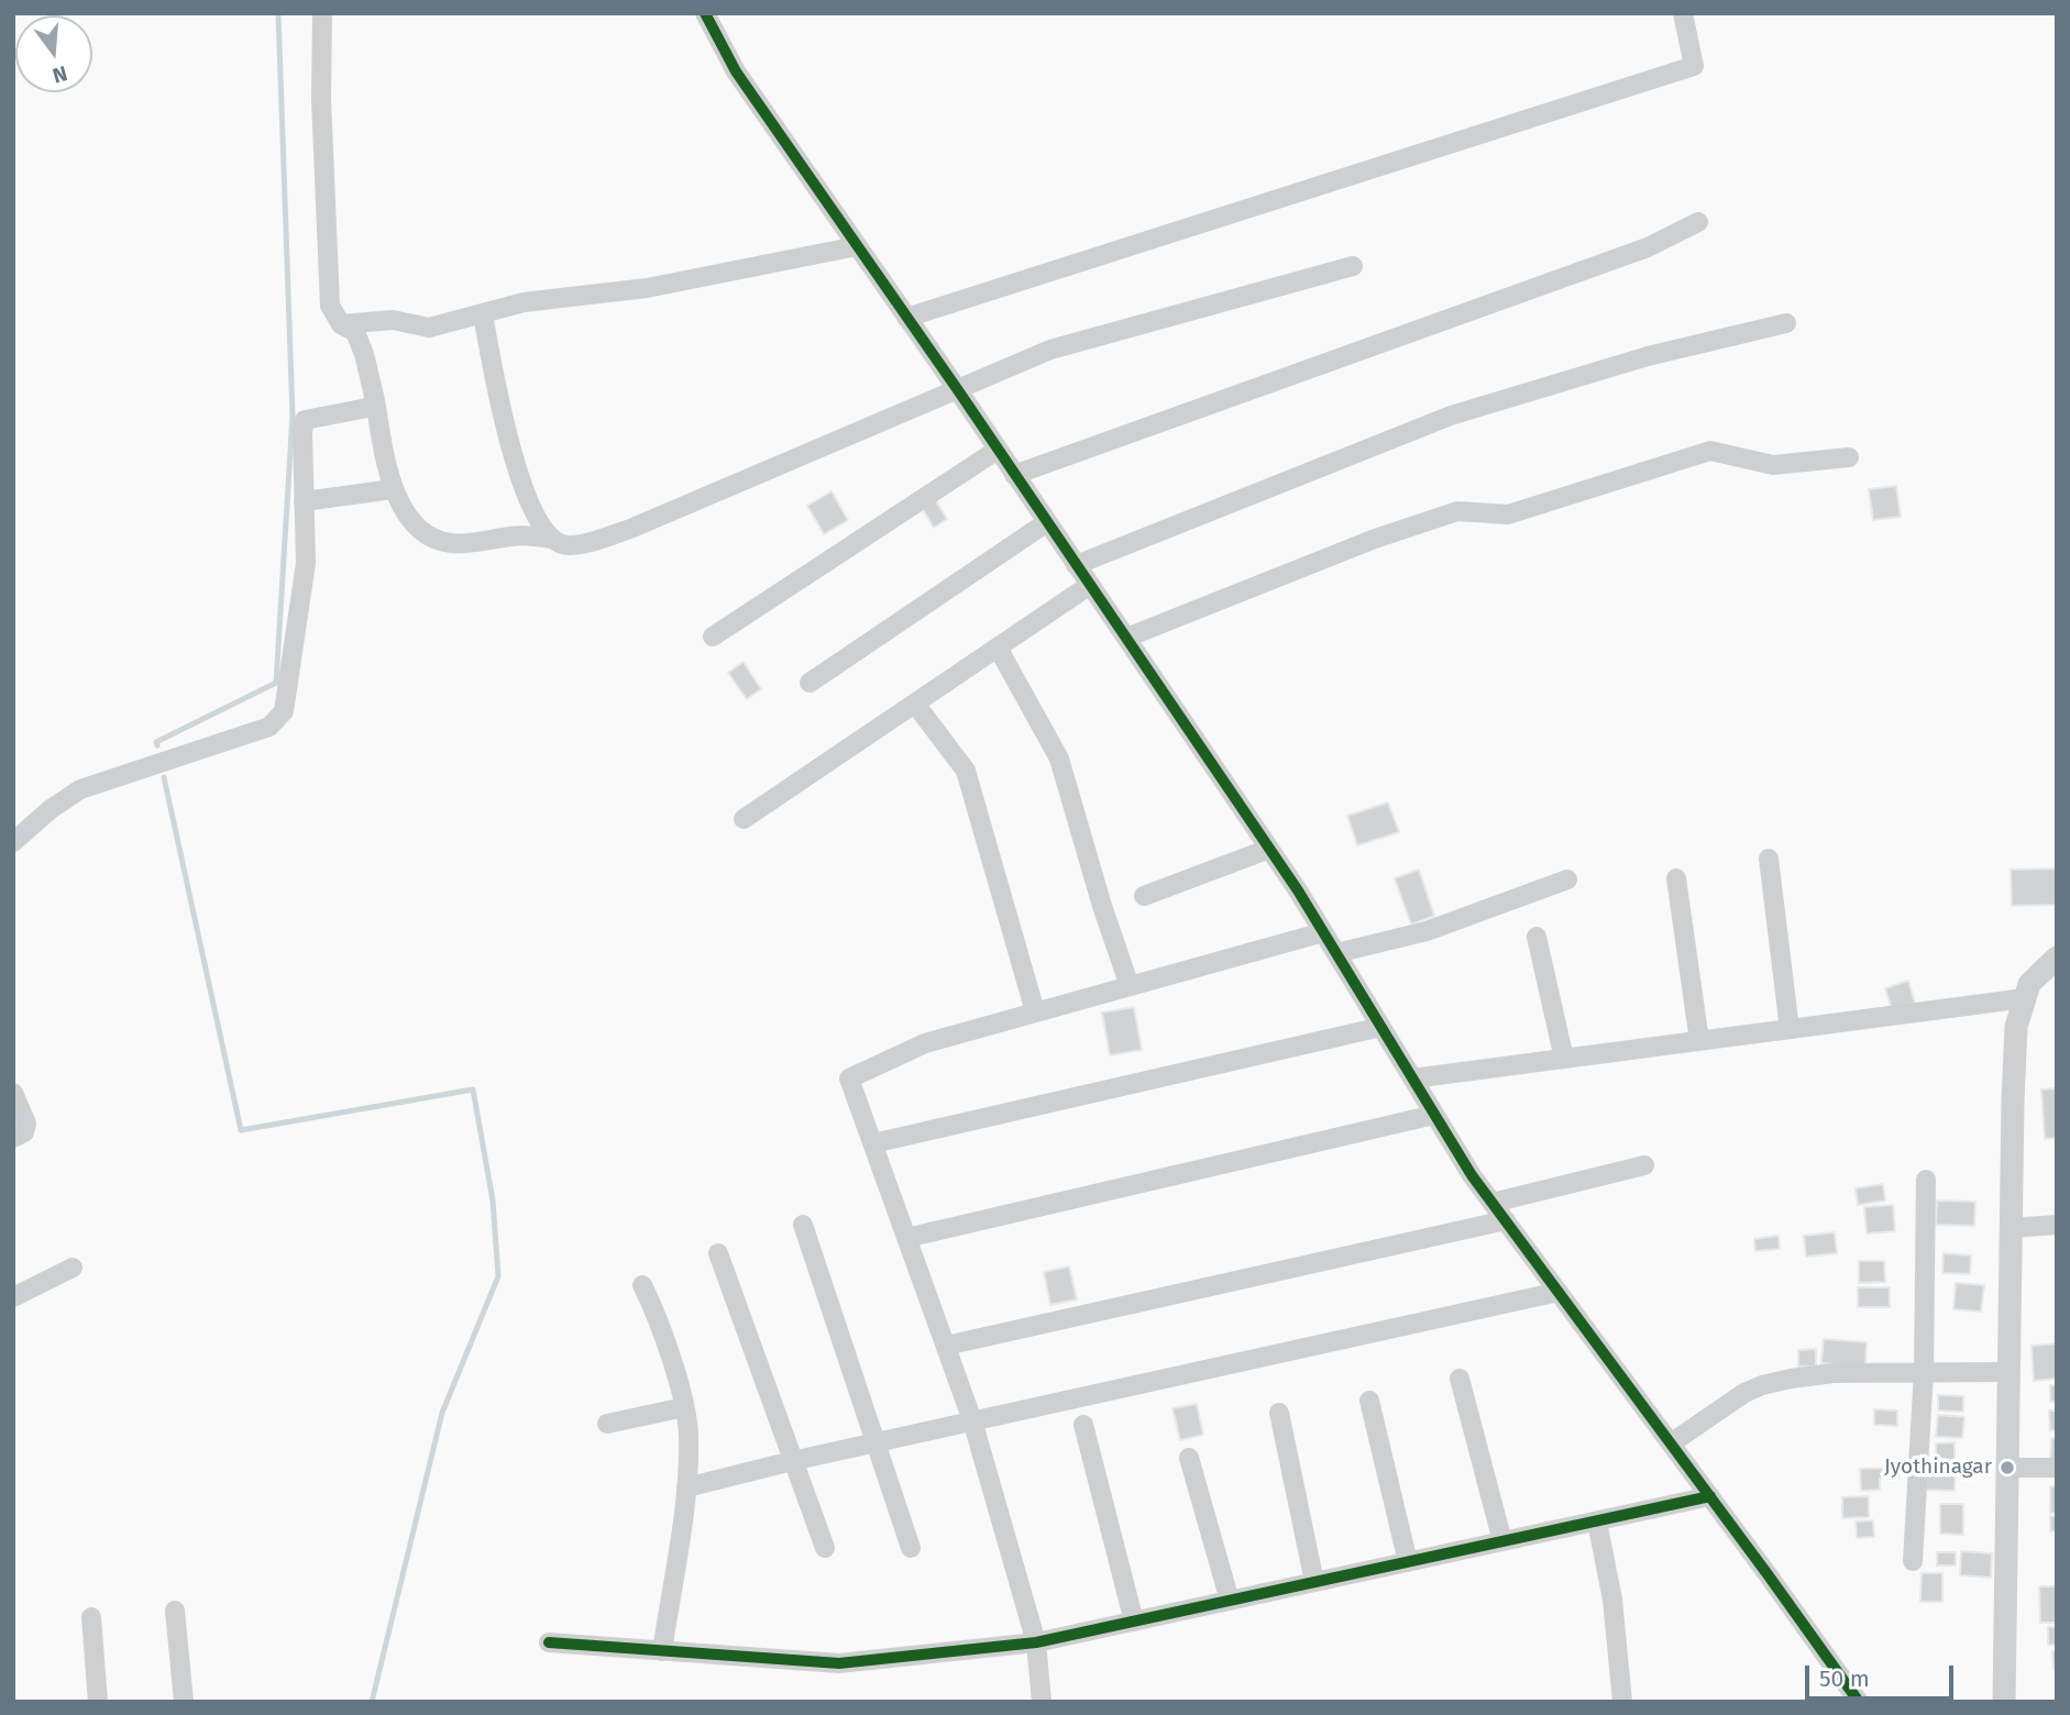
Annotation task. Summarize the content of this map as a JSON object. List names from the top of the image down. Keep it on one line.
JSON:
{"places":["Jyothinagar"],"scale_bar":"50 m","north":"bottom"}
